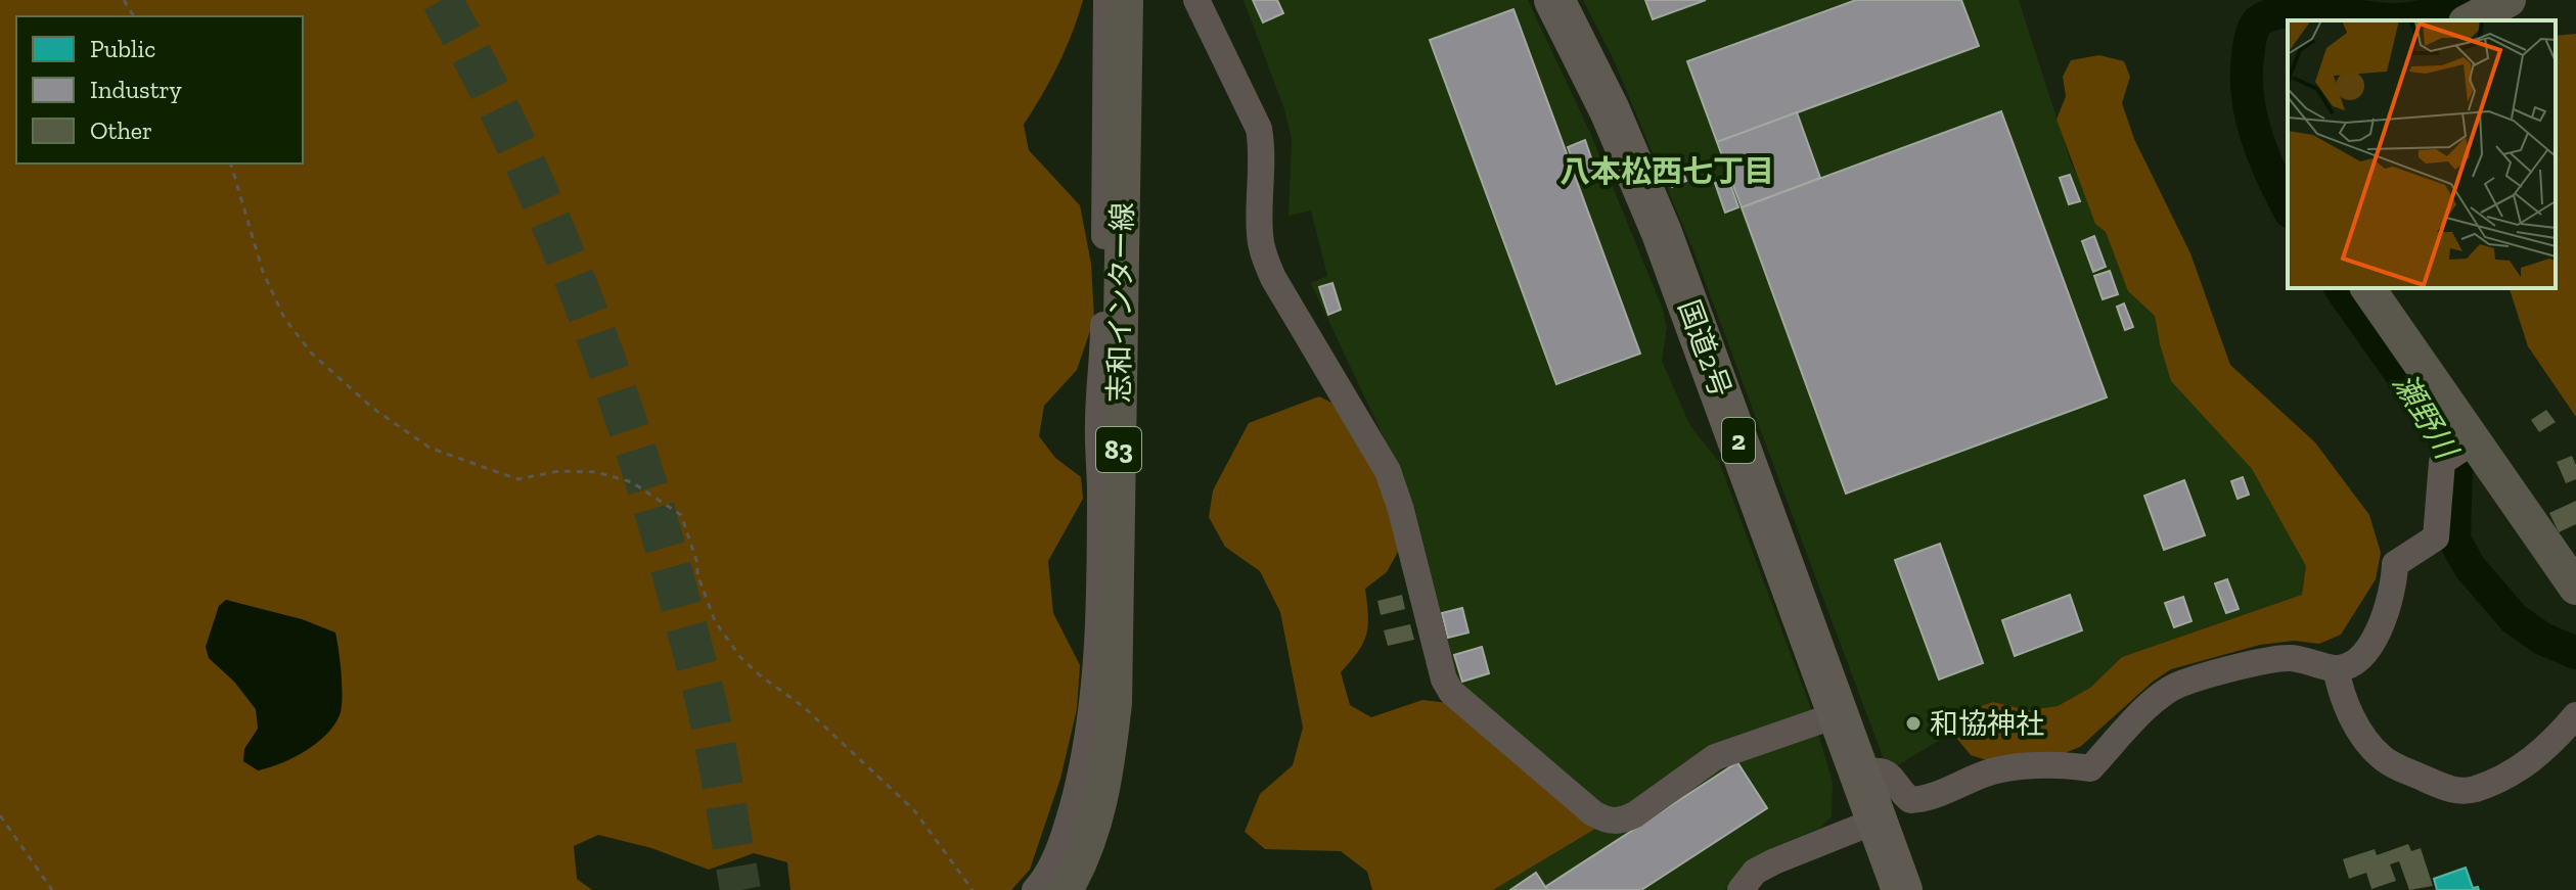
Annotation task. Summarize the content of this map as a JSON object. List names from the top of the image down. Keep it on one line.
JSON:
{"streets":{"highway":["国道2号","2"],"main road":["志和インター線","83"]},"districts":["八本松西七丁目"],"water":["瀬野川"],"places":["和協神社"],"legend":["Public","Industry","Other"]}
